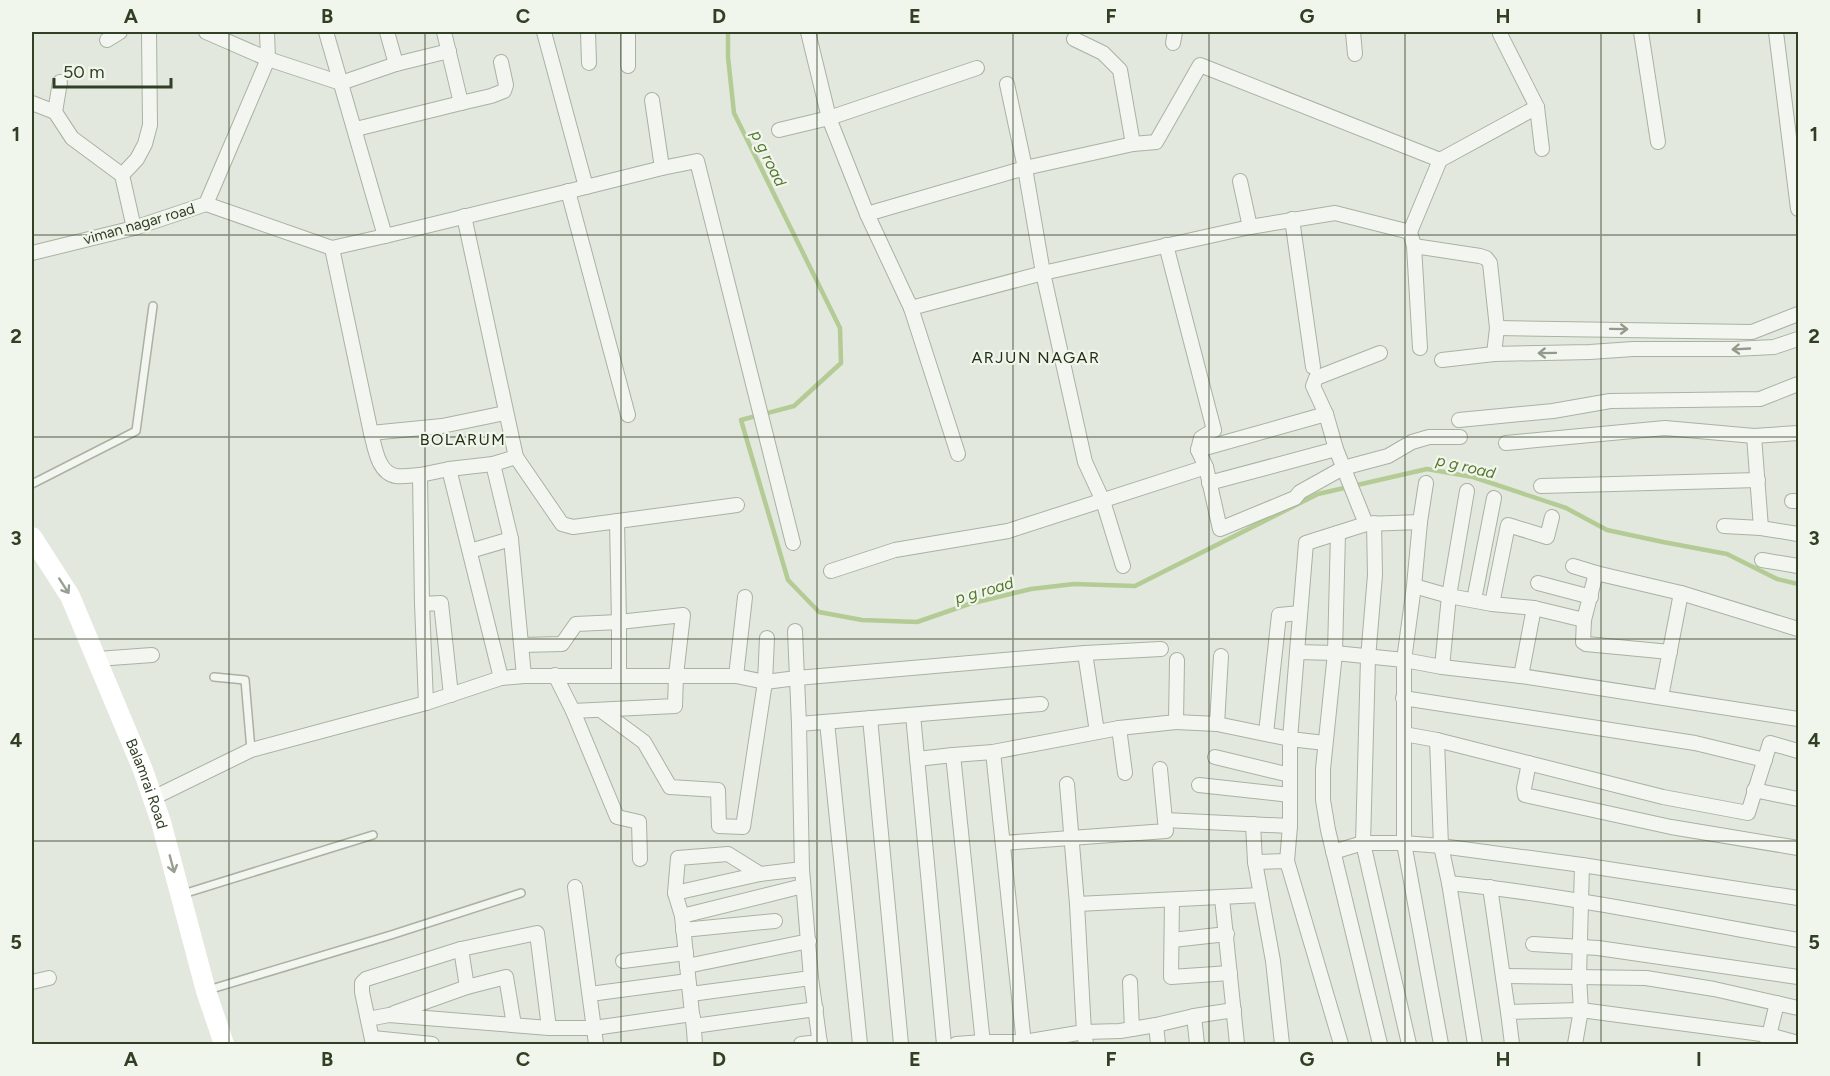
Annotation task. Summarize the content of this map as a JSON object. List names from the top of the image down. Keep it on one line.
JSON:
{"streets":{"street":["viman nagar road","Balamrai Road"]},"one_way":["Balamrai Road"],"districts":["ARJUN NAGAR","BOLARUM"],"water":["p g road"],"scale_bar":"50 m","grid":{"columns":["A","B","C","D","E","F","G","H","I"],"rows":["1","2","3","4","5"]}}
